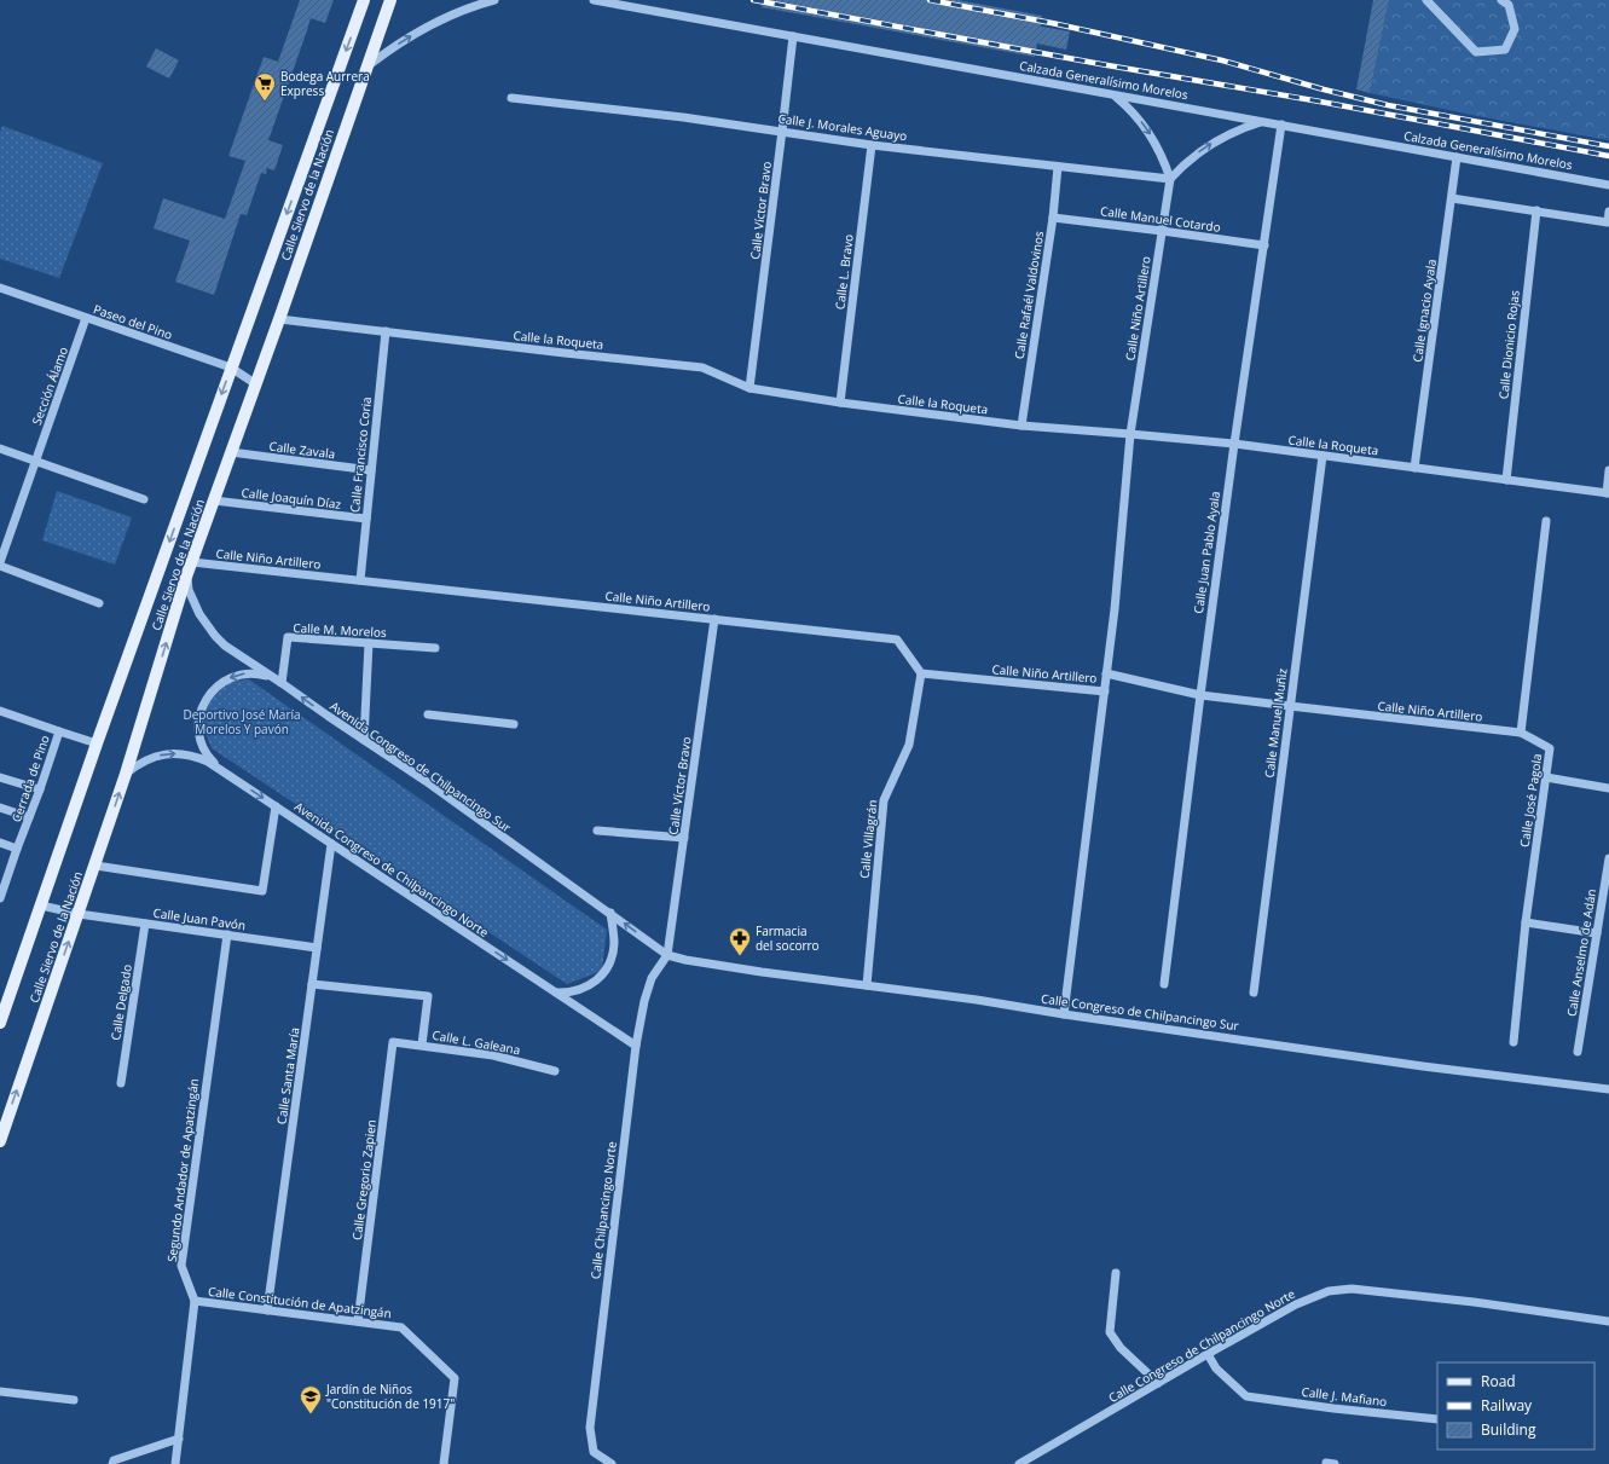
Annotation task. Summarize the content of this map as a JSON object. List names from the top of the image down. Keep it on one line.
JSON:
{"streets":{"main road":["Calle Siervo de la Nación"],"street":["Calzada Generalísimo Morelos","Calle J. Morales Aguayo","Calle Víctor Bravo","Calle Manuel Cotardo","Calle L. Bravo","Calle Rafaél Valdovinos","Calle Niño Artillero","Calle Ignacio Ayala","Paseo del Pino","Calle la Roqueta","Calle Dionicio Rojas","Sección Álamo","Calle Zavala","Calle Francisco Coria","Calle Joaquín Díaz","Calle Juan Pablo Ayala","Calle M. Morelos","Calle Manuel Muñiz","Avenida Congreso de Chilpancingo Sur","Cerrada de Pino","Calle José Pagola","Calle Villagrán","Avenida Congreso de Chilpancingo Norte","Calle Juan Pavón","Calle Anselmo de Adán","Calle Delgado","Calle Congreso de Chilpancingo Sur","Calle L. Galeana","Calle Santa María","Segundo Andador de Apatzingán","Calle Gregorio Zapien","Calle Chilpancingo Norte","Calle Constitución de Apatzingán","Calle Congreso de Chilpancingo Norte","Calle J. Mafiano"]},"crossings":[["Calzada Generalísimo Morelos","Calle Víctor Bravo"],["Calzada Generalísimo Morelos","Calle Niño Artillero"],["Calzada Generalísimo Morelos","Calle Ignacio Ayala"],["Calzada Generalísimo Morelos","Calle Juan Pablo Ayala"],["Calle J. Morales Aguayo","Calle Víctor Bravo"],["Calle J. Morales Aguayo","Calle L. Bravo"],["Calle J. Morales Aguayo","Calle Rafaél Valdovinos"],["Calle J. Morales Aguayo","Calle Niño Artillero"],["Calle Siervo de la Nación","Calle Niño Artillero"],["Calle Siervo de la Nación","Paseo del Pino"],["Calle Siervo de la Nación","Calle la Roqueta"],["Calle Siervo de la Nación","Calle Zavala"],["Calle Siervo de la Nación","Calle Joaquín Díaz"],["Calle Siervo de la Nación","Avenida Congreso de Chilpancingo Sur"],["Calle Siervo de la Nación","Cerrada de Pino"],["Calle Siervo de la Nación","Avenida Congreso de Chilpancingo Norte"],["Calle Siervo de la Nación","Calle Juan Pavón"],["Calle Víctor Bravo","Calle Niño Artillero"],["Calle Víctor Bravo","Calle la Roqueta"],["Calle Víctor Bravo","Avenida Congreso de Chilpancingo Sur"],["Calle Víctor Bravo","Calle Congreso de Chilpancingo Sur"],["Calle Víctor Bravo","Calle Chilpancingo Norte"],["Calle Manuel Cotardo","Calle Rafaél Valdovinos"],["Calle Manuel Cotardo","Calle Niño Artillero"],["Calle Manuel Cotardo","Calle Juan Pablo Ayala"],["Calle L. Bravo","Calle la Roqueta"],["Calle Rafaél Valdovinos","Calle la Roqueta"],["Calle Niño Artillero","Calle la Roqueta"],["Calle Niño Artillero","Calle Francisco Coria"],["Calle Niño Artillero","Calle Juan Pablo Ayala"],["Calle Niño Artillero","Calle Manuel Muñiz"],["Calle Niño Artillero","Calle José Pagola"],["Calle Niño Artillero","Calle Villagrán"],["Calle Niño Artillero","Calle Congreso de Chilpancingo Sur"],["Calle Ignacio Ayala","Calle la Roqueta"],["Paseo del Pino","Sección Álamo"],["Calle la Roqueta","Calle Dionicio Rojas"],["Calle la Roqueta","Calle Francisco Coria"],["Calle la Roqueta","Calle Juan Pablo Ayala"],["Calle la Roqueta","Calle Manuel Muñiz"],["Calle Zavala","Calle Francisco Coria"],["Calle Francisco Coria","Calle Joaquín Díaz"],["Calle M. Morelos","Avenida Congreso de Chilpancingo Sur"],["Avenida Congreso de Chilpancingo Sur","Calle Congreso de Chilpancingo Sur"],["Avenida Congreso de Chilpancingo Sur","Calle Chilpancingo Norte"],["Calle Villagrán","Calle Congreso de Chilpancingo Sur"],["Avenida Congreso de Chilpancingo Norte","Calle Santa María"],["Avenida Congreso de Chilpancingo Norte","Calle Chilpancingo Norte"],["Calle Juan Pavón","Calle Delgado"],["Calle Juan Pavón","Calle Santa María"],["Calle Juan Pavón","Segundo Andador de Apatzingán"],["Calle Congreso de Chilpancingo Sur","Calle Chilpancingo Norte"],["Calle L. Galeana","Calle Gregorio Zapien"],["Calle Santa María","Calle Constitución de Apatzingán"],["Segundo Andador de Apatzingán","Calle Constitución de Apatzingán"],["Calle Gregorio Zapien","Calle Constitución de Apatzingán"],["Calle Congreso de Chilpancingo Norte","Calle J. Mafiano"]],"one_way":["Avenida Congreso de Chilpancingo Norte"],"parks":["Deportivo José María Morelos Y pavón"],"places":{"supermarket":["Bodega Aurrera Express"],"pharmacy":["Farmacia del socorro"],"school or university":["Jardín de Niños \"Constitución de 1917\""]},"legend":["Road","Railway","Building"]}
